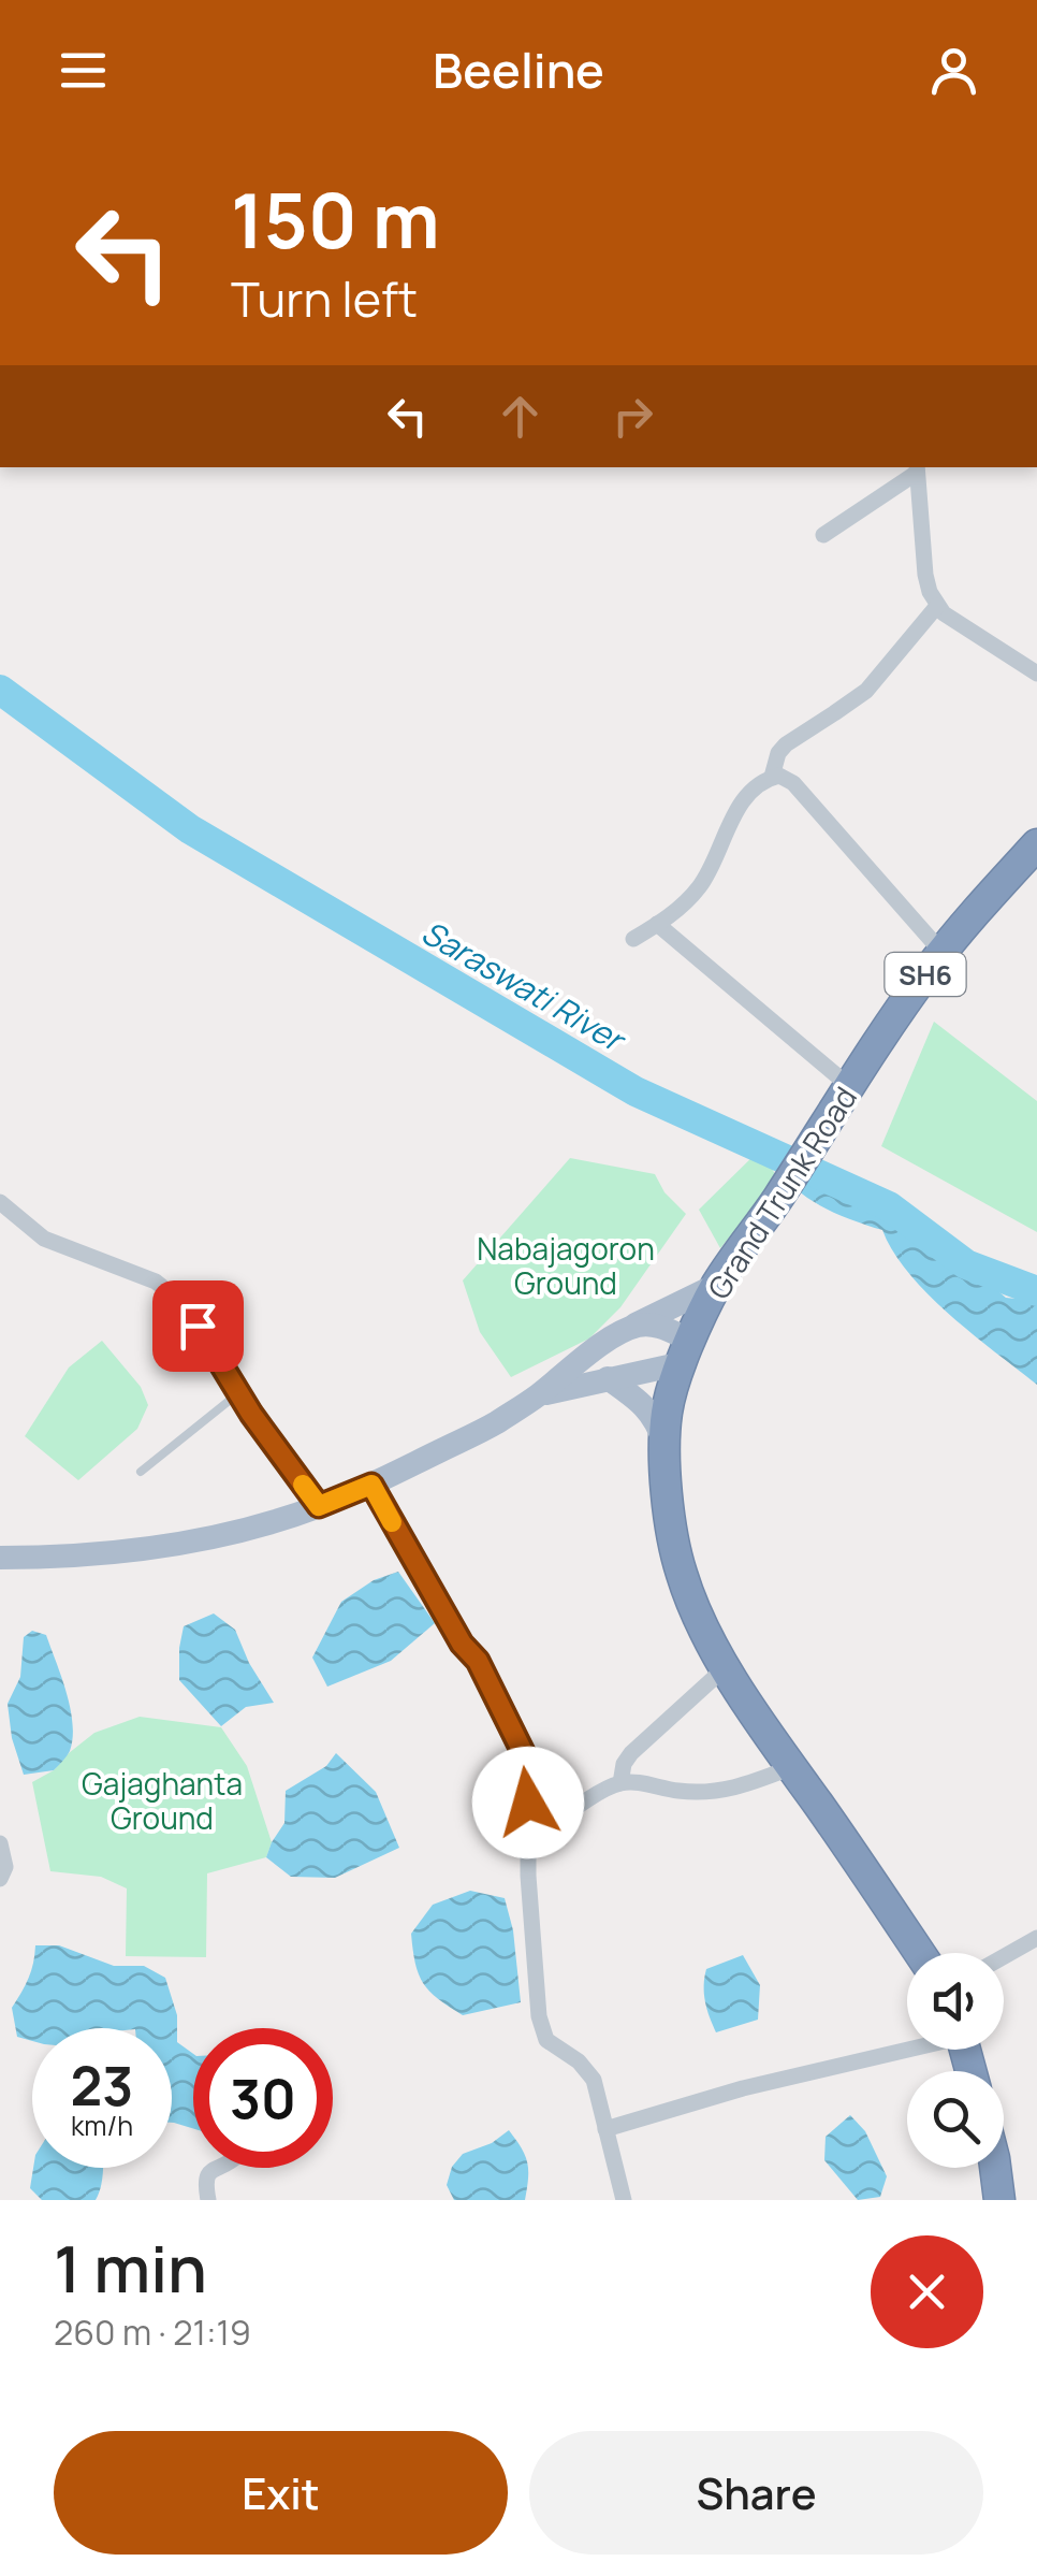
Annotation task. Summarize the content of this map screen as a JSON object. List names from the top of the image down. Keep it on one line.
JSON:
{"streets":{"highway":["SH6","Grand Trunk Road"]},"water":["Saraswati River"],"parks":["Nabajagoron Ground","Gajaghanta Ground"],"page":{"header":"Beeline","turn":["150 m","Turn left"],"speed":"23 km/h","limit":"30","heading":["1 min","260 m · 21:19"],"buttons":["Exit","Share"]}}
